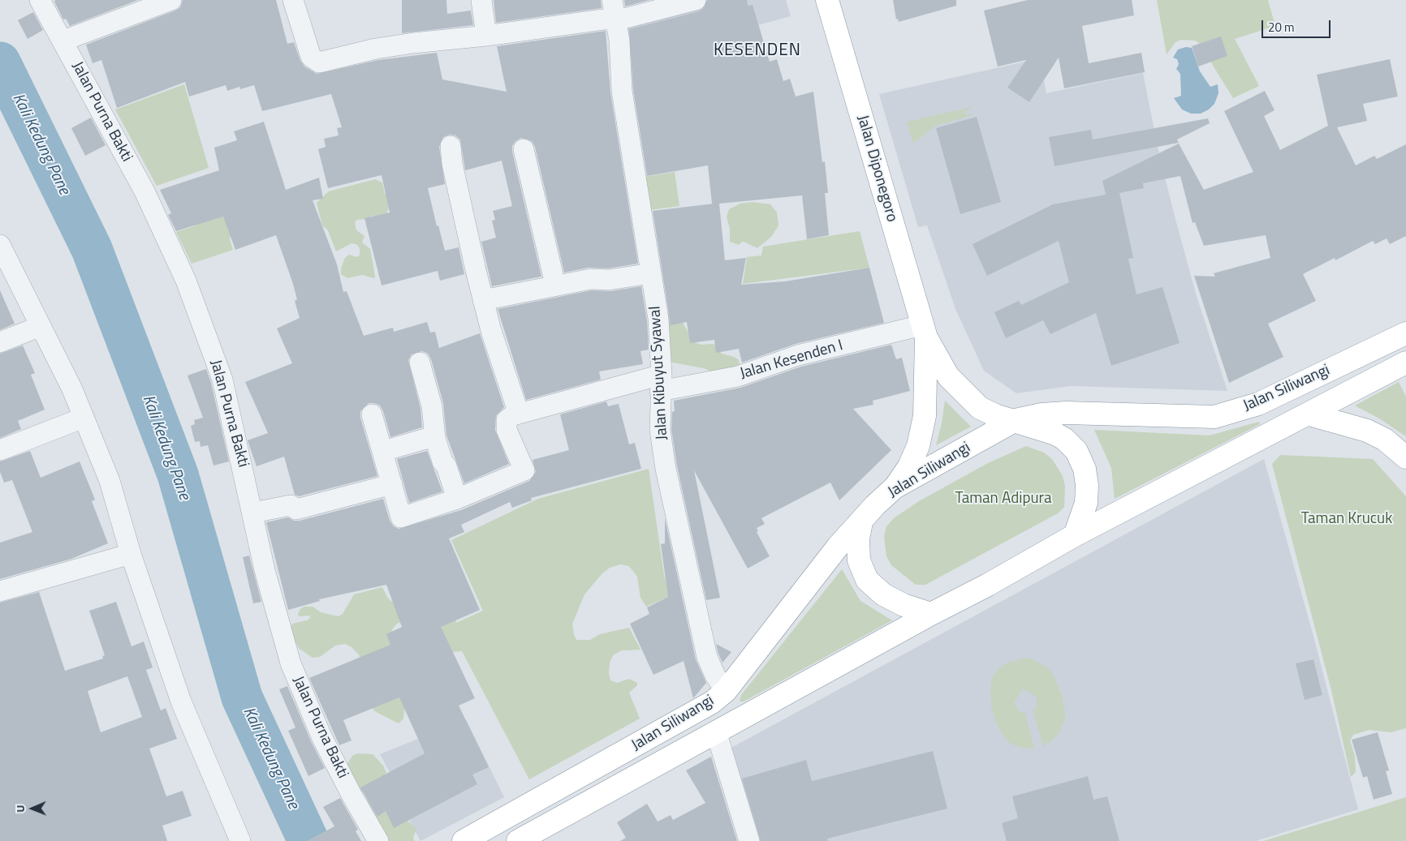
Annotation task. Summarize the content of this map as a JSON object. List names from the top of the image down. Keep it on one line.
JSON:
{"streets":{"highway":["Jalan Diponegoro","Jalan Siliwangi"],"street":["Jalan Purna Bakti","Jalan Kesenden I","Jalan Kibuyut Syawal"]},"crossings":[["Jalan Diponegoro","Jalan Kesenden I"],["Jalan Kesenden I","Jalan Kibuyut Syawal"],["Jalan Kibuyut Syawal","Jalan Siliwangi"]],"districts":["KESENDEN"],"water":["Kali Kedung Pane"],"parks":["Taman Adipura","Taman Krucuk"],"scale_bar":"20 m","north":"left"}
